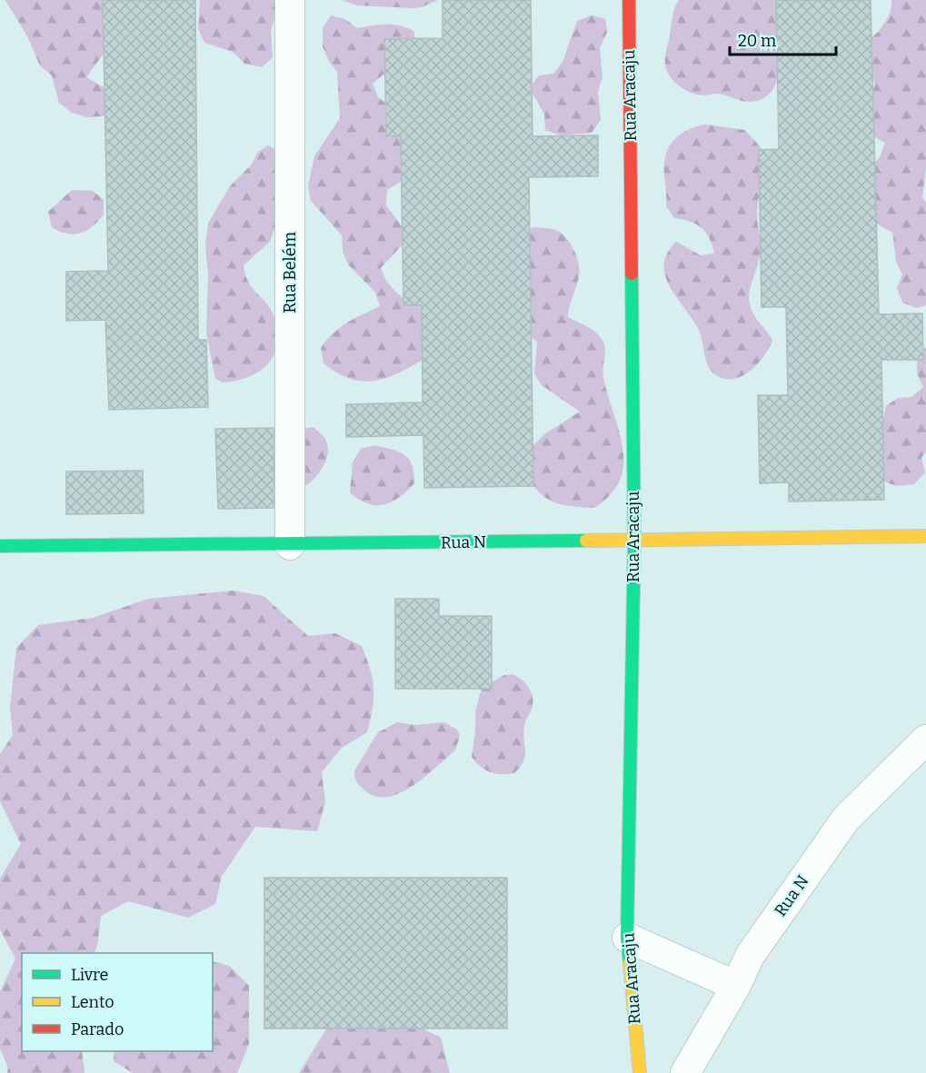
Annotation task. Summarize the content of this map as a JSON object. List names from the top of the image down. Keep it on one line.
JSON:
{"streets":{"street":["Rua Aracaju","Rua Belém","Rua N"]},"crossings":[["Rua Aracaju","Rua N"],["Rua Belém","Rua N"]],"legend":["Livre","Lento","Parado"],"scale_bar":"20 m"}
